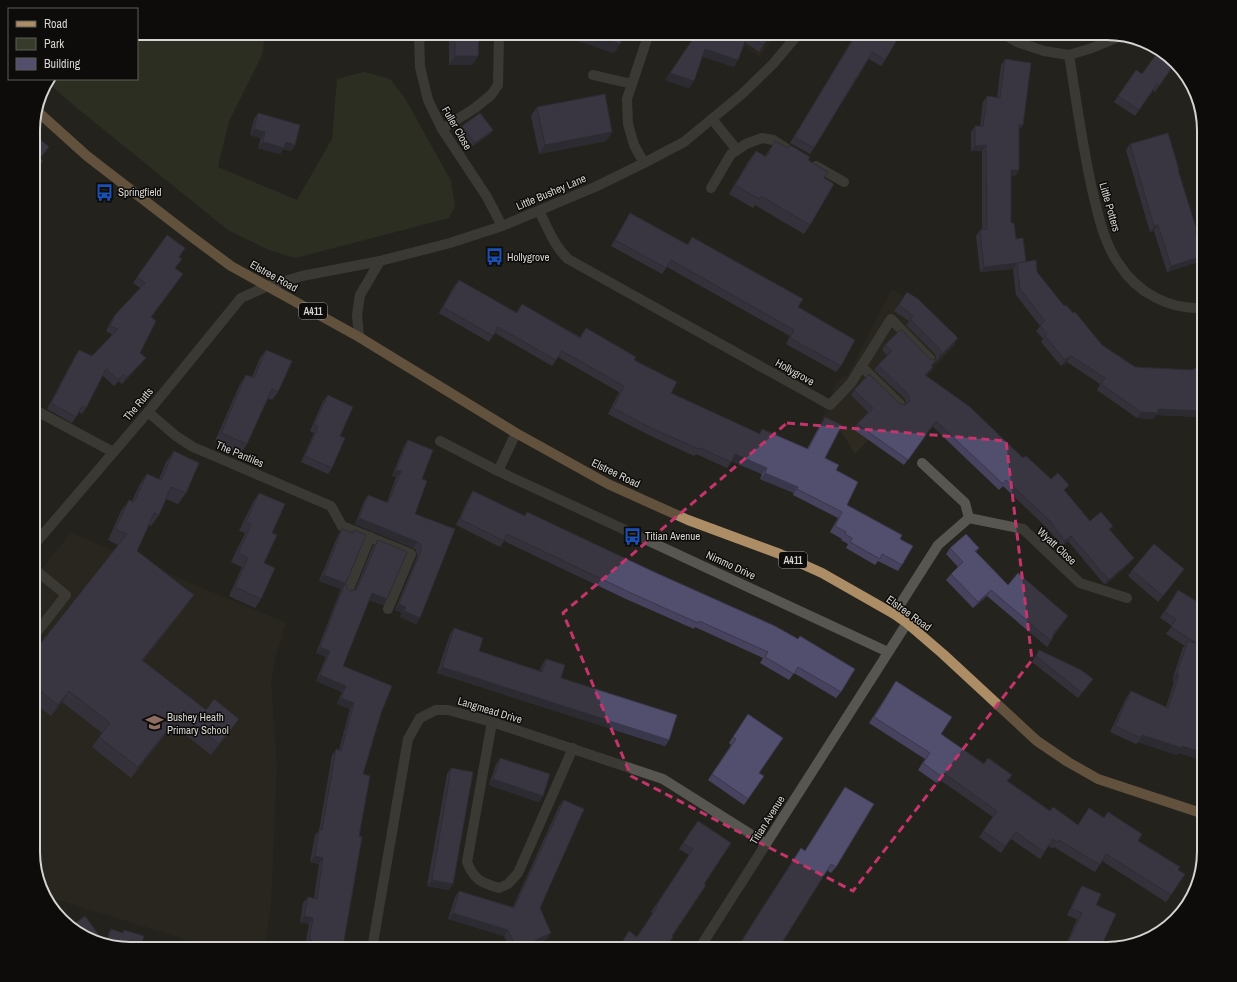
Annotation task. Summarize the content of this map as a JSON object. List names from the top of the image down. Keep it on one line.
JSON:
{"streets":{"main road":["Elstree Road","A411"],"street":["Fuller Close","Little Bushey Lane","Little Potters","Hollygrove","The Rutts","The Pantiles","Wyatt Close","Nimmo Drive","Langmead Drive","Titian Avenue"]},"crossings":[["Fuller Close","Little Bushey Lane"],["Little Bushey Lane","Elstree Road"],["Little Bushey Lane","Hollygrove"],["Little Bushey Lane","The Rutts"],["Elstree Road","The Rutts"],["Elstree Road","Titian Avenue"],["The Rutts","The Pantiles"],["Nimmo Drive","Titian Avenue"],["Langmead Drive","Titian Avenue"]],"places":{"bus stop":["Springfield","Hollygrove","Titian Avenue"],"school or university":["Bushey Heath Primary School"]},"legend":["Road","Park","Building"]}
